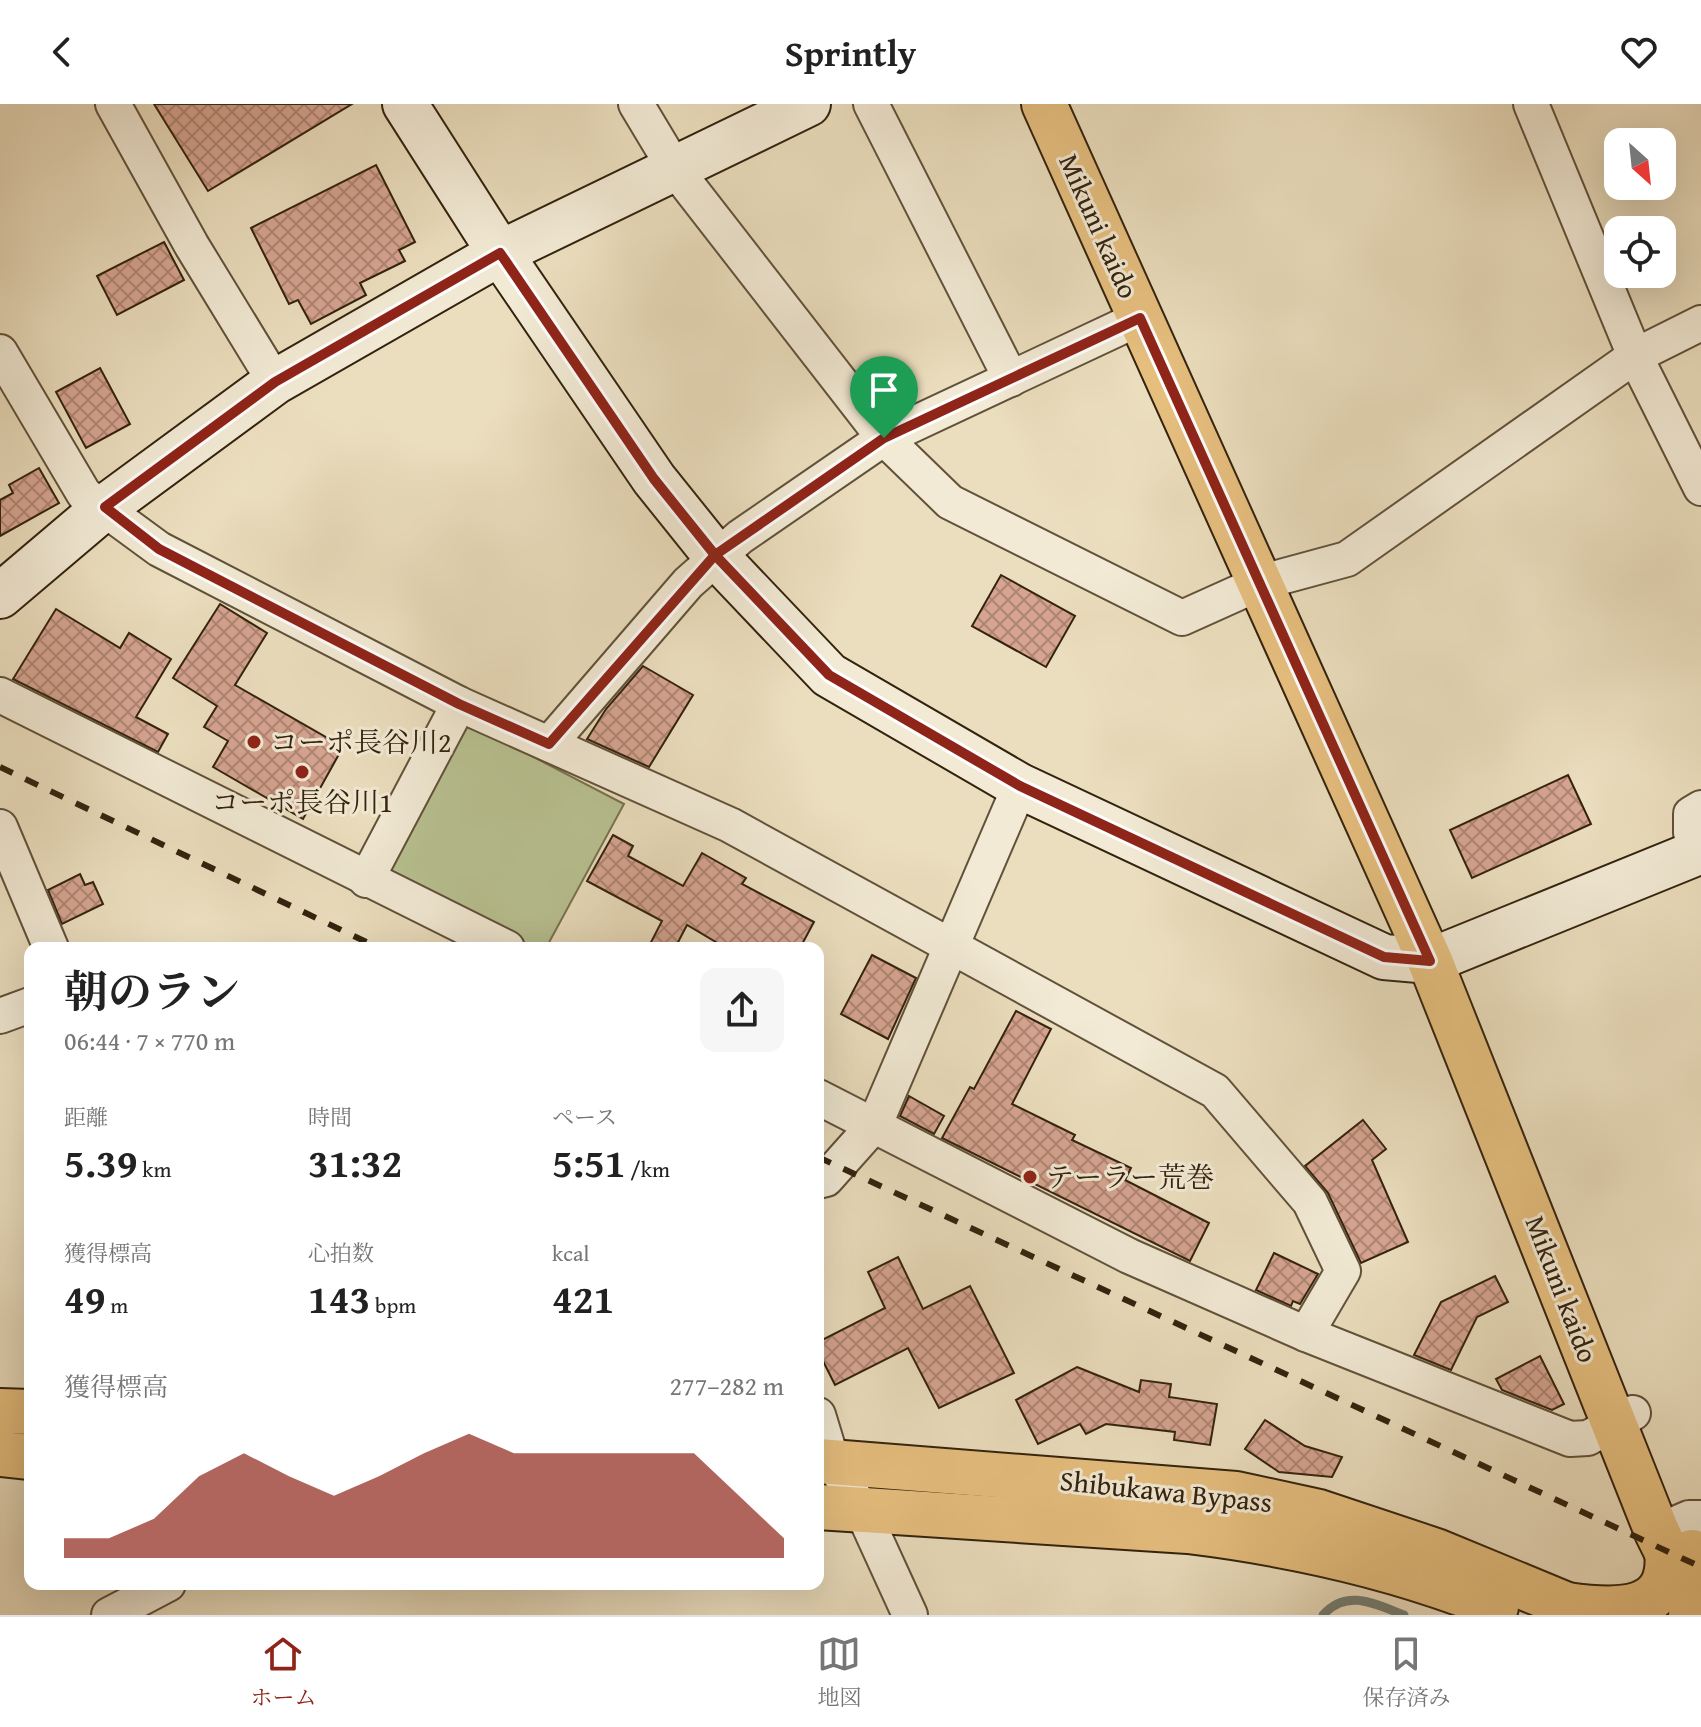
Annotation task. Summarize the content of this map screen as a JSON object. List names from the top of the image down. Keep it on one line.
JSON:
{"streets":{"main road":["Mikuni kaido","Shibukawa Bypass"]},"crossings":[["Mikuni kaido","Shibukawa Bypass"]],"places":["コーポ長谷川2","コーポ長谷川1","テーラー荒巻"],"north":"bottom right","page":{"header":"Sprintly","heading":["朝のラン","06:44 · 7 × 770 m"],"stats":[["距離","5.39 km"],["時間","31:32"],["ペース","5:51 /km"],["獲得標高","49 m"],["心拍数","143 bpm"],["kcal","421"]],"chart":["獲得標高","277–282 m"],"tabs":["ホーム","地図","保存済み"]}}
